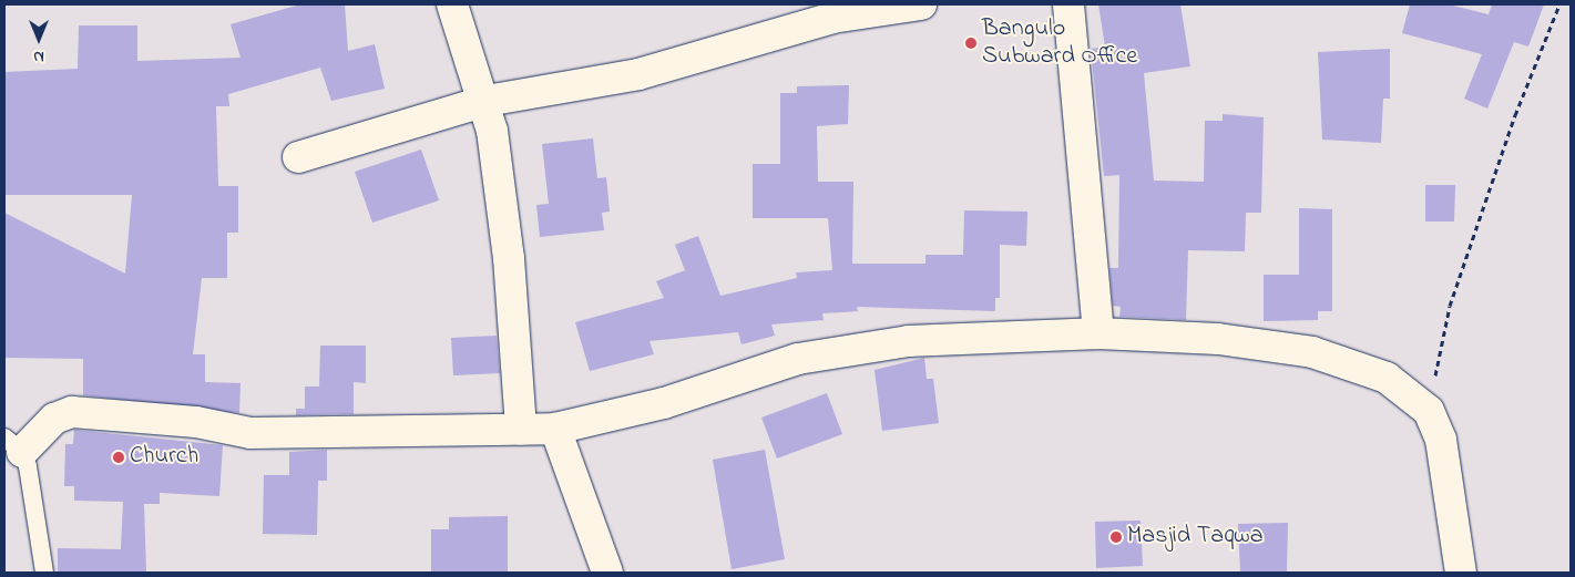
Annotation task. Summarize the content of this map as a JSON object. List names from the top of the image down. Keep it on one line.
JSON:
{"places":["Bangulo Subward Office","Church","Masjid Taqwa"],"north":"bottom"}
